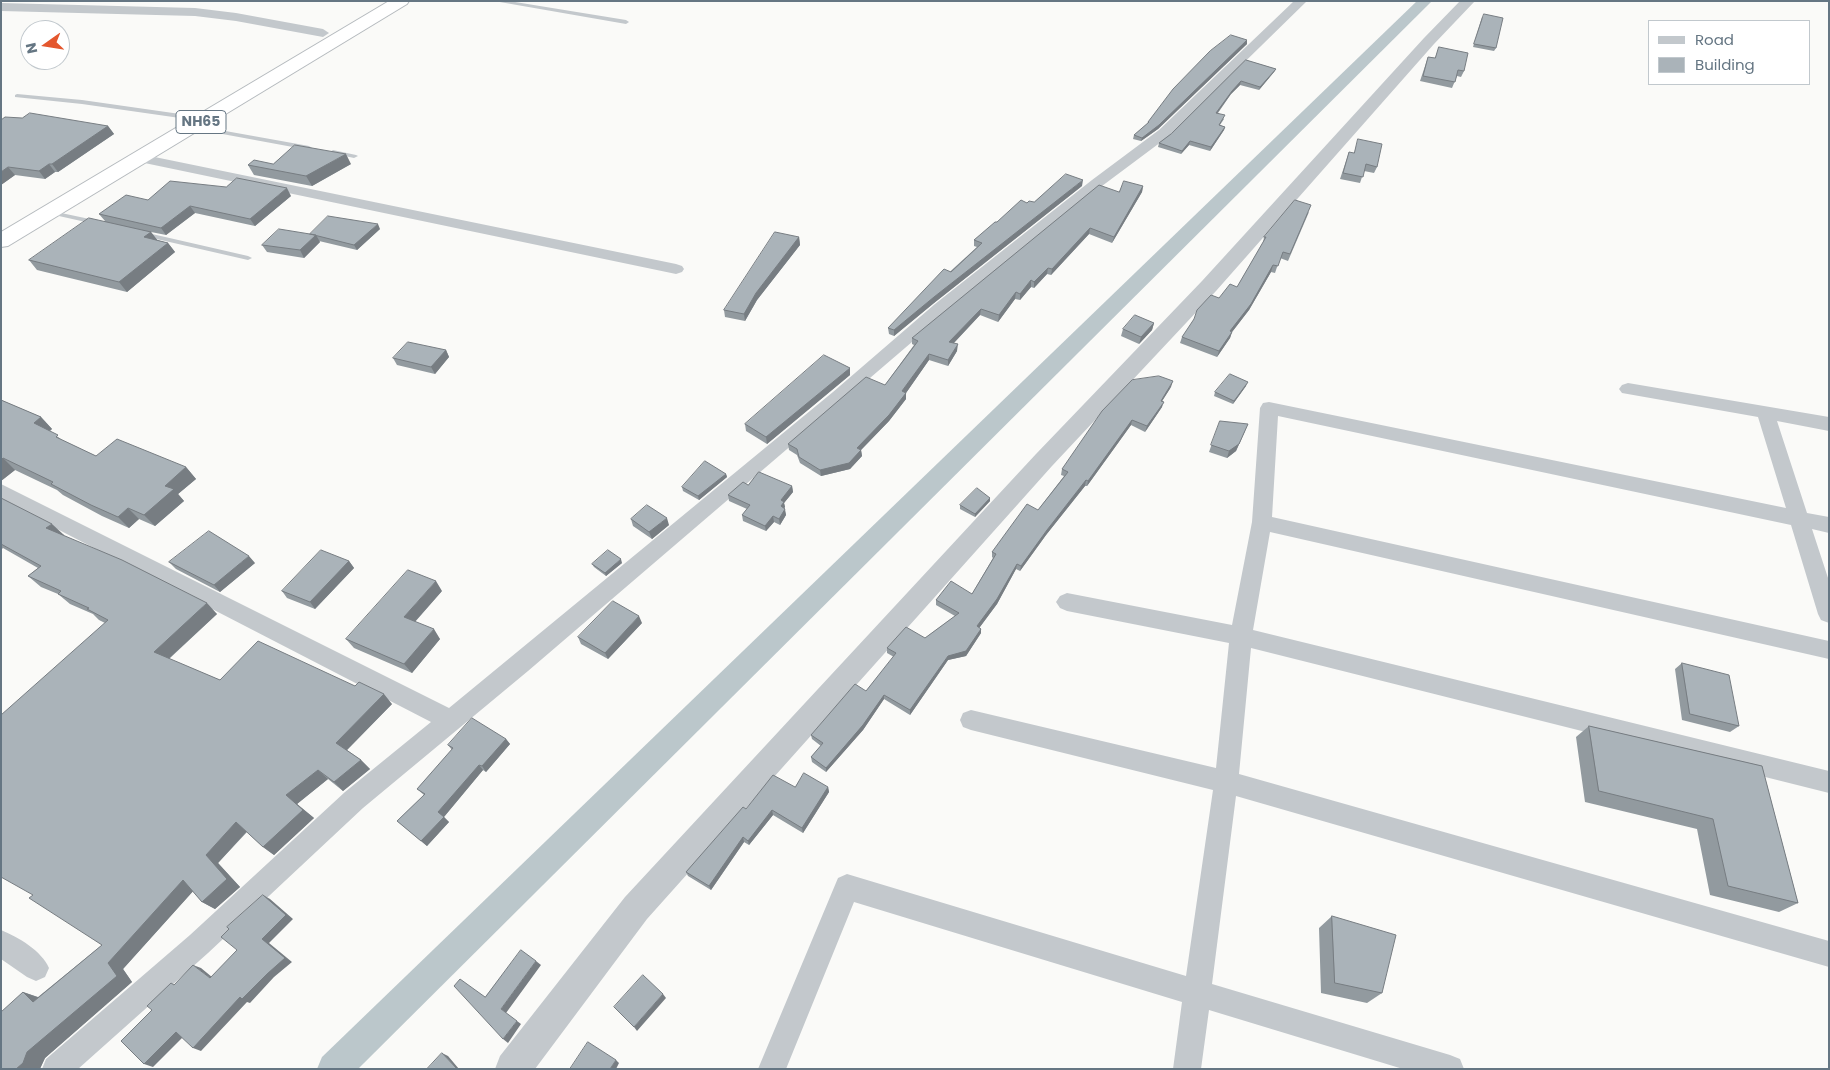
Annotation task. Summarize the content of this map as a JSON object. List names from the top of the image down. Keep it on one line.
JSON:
{"streets":{"highway":["NH65"]},"legend":["Road","Building"],"north":"left"}
